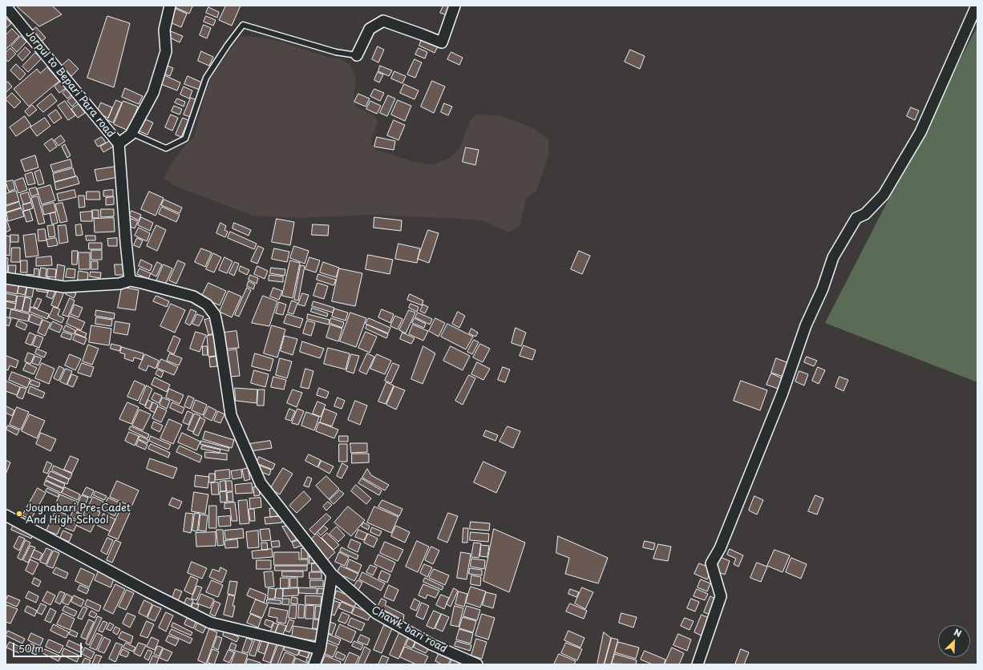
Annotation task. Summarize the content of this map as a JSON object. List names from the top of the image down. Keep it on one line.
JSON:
{"streets":{"street":["Jorpul to Bepari Para road","Chawk bari road"]},"places":["Joynabari Pre-Cadet And High School"],"scale_bar":"50 m","north":"top right"}
